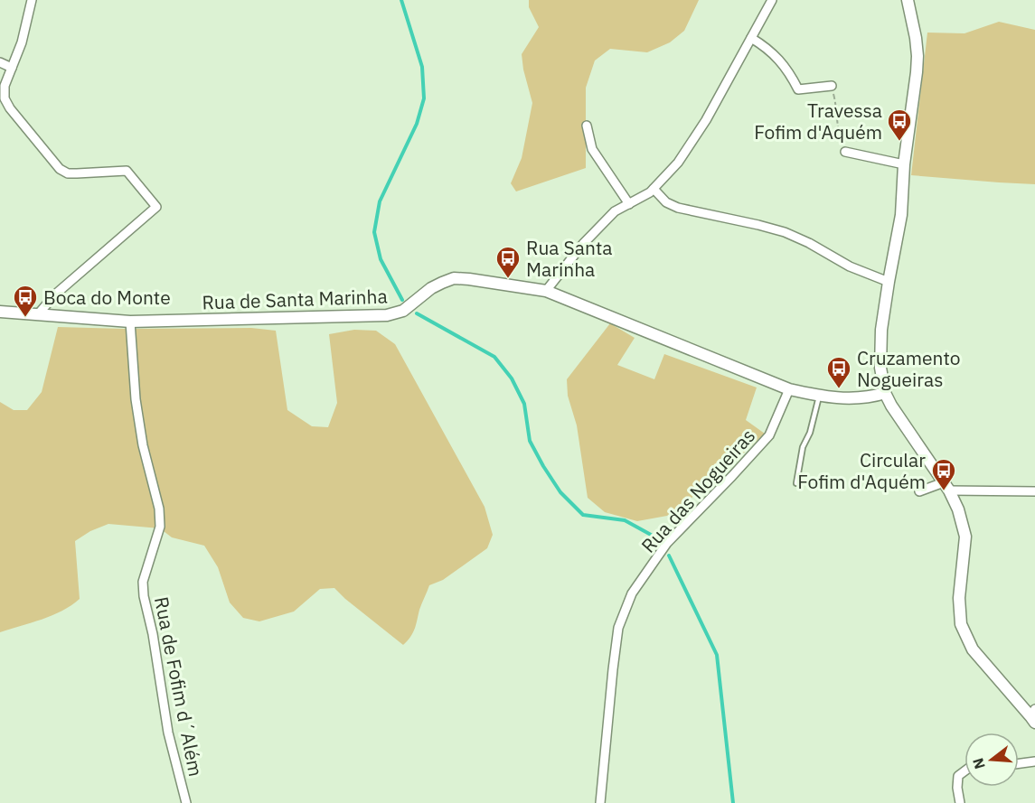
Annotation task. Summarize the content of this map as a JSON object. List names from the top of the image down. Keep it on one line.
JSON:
{"streets":{"street":["Rua de Santa Marinha","Rua das Nogueiras","Rua de Fofim d´Além"]},"crossings":[["Rua de Santa Marinha","Rua das Nogueiras"],["Rua de Santa Marinha","Rua de Fofim d´Além"]],"places":{"bus stop":["Travessa Fofim d'Aquém","Rua Santa Marinha","Boca do Monte","Cruzamento Nogueiras","Circular Fofim d'Aquém"]},"north":"left"}
